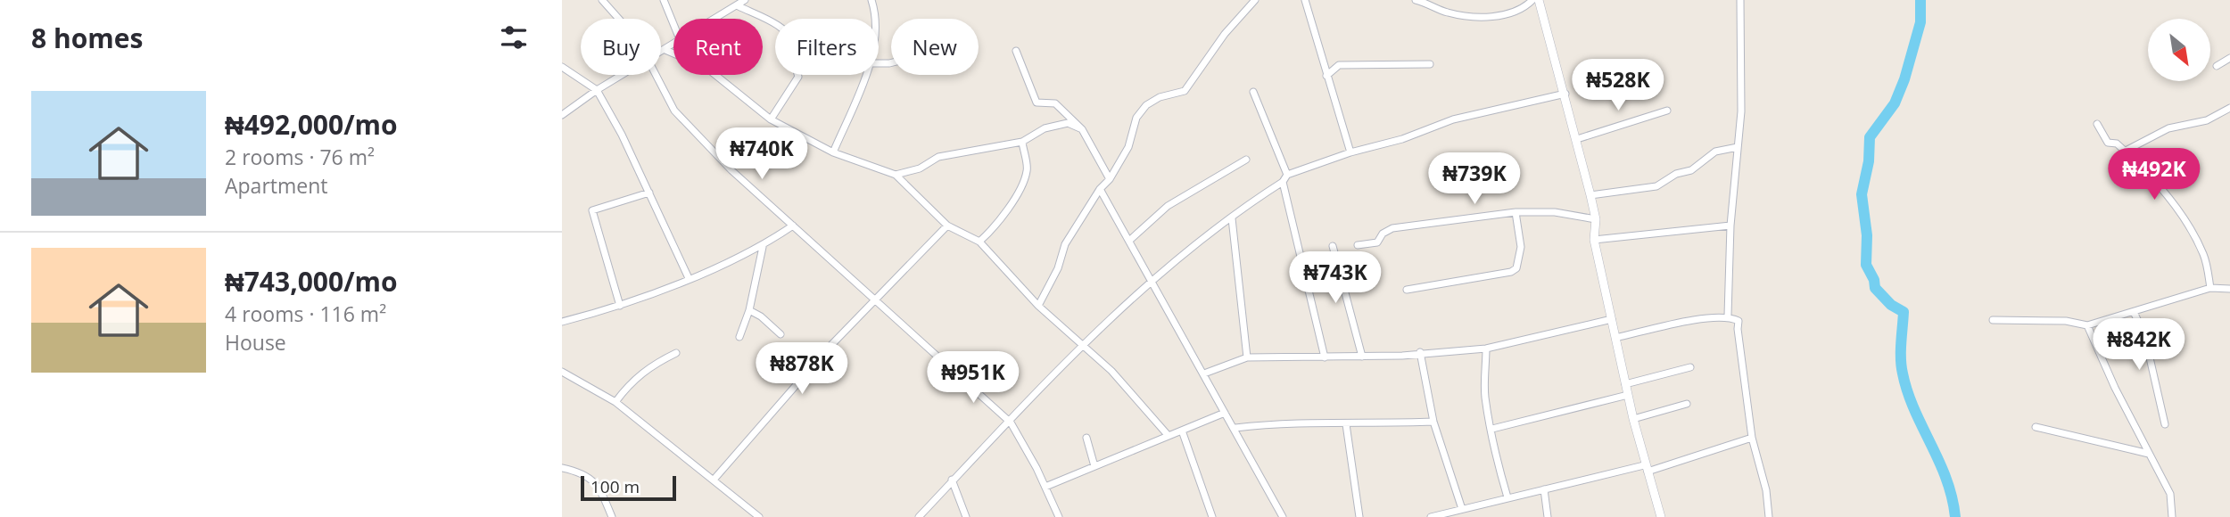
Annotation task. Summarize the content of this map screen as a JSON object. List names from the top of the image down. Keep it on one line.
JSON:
{"scale_bar":"100 m","north":"bottom right","page":{"heading":"8 homes","chip":["Buy","Rent","Filters","New"],"price":["₦528K","₦740K","₦492K","₦739K","₦743K","₦842K","₦878K","₦951K"],"list":[{"name":"₦492,000/mo","note":"2 rooms · 76 m² · Apartment"},{"name":"₦743,000/mo","note":"4 rooms · 116 m² · House"}],"scale":"100 m"}}
